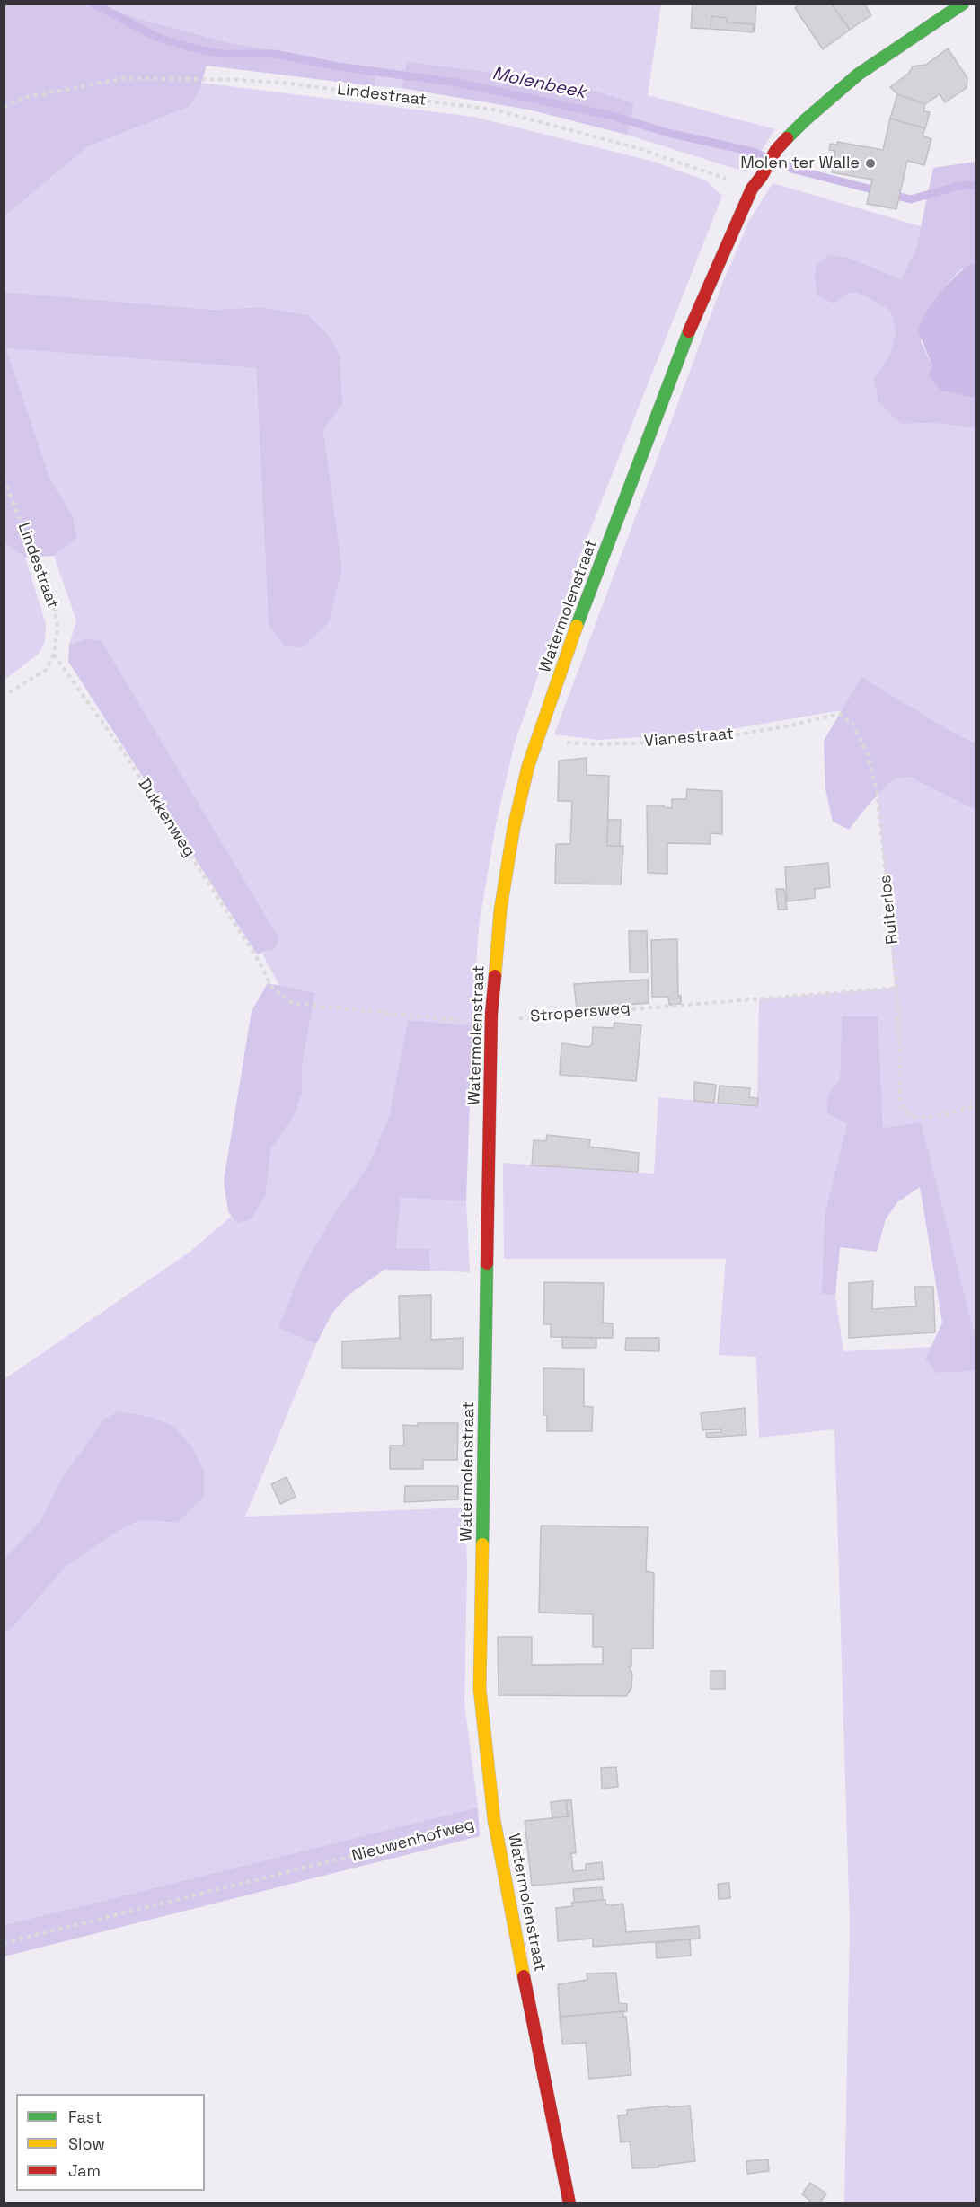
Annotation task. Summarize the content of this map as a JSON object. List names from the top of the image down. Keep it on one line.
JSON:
{"streets":{"street":["Watermolenstraat"],"path":["Lindestraat","Vianestraat","Dukkenweg","Ruiterlos","Stropersweg","Nieuwenhofweg"]},"crossings":[["Lindestraat","Watermolenstraat"],["Lindestraat","Dukkenweg"],["Watermolenstraat","Vianestraat"],["Watermolenstraat","Stropersweg"],["Watermolenstraat","Nieuwenhofweg"],["Vianestraat","Ruiterlos"],["Dukkenweg","Stropersweg"],["Ruiterlos","Stropersweg"]],"water":["Molenbeek"],"places":["Molen ter Walle"],"legend":["Fast","Slow","Jam"]}
